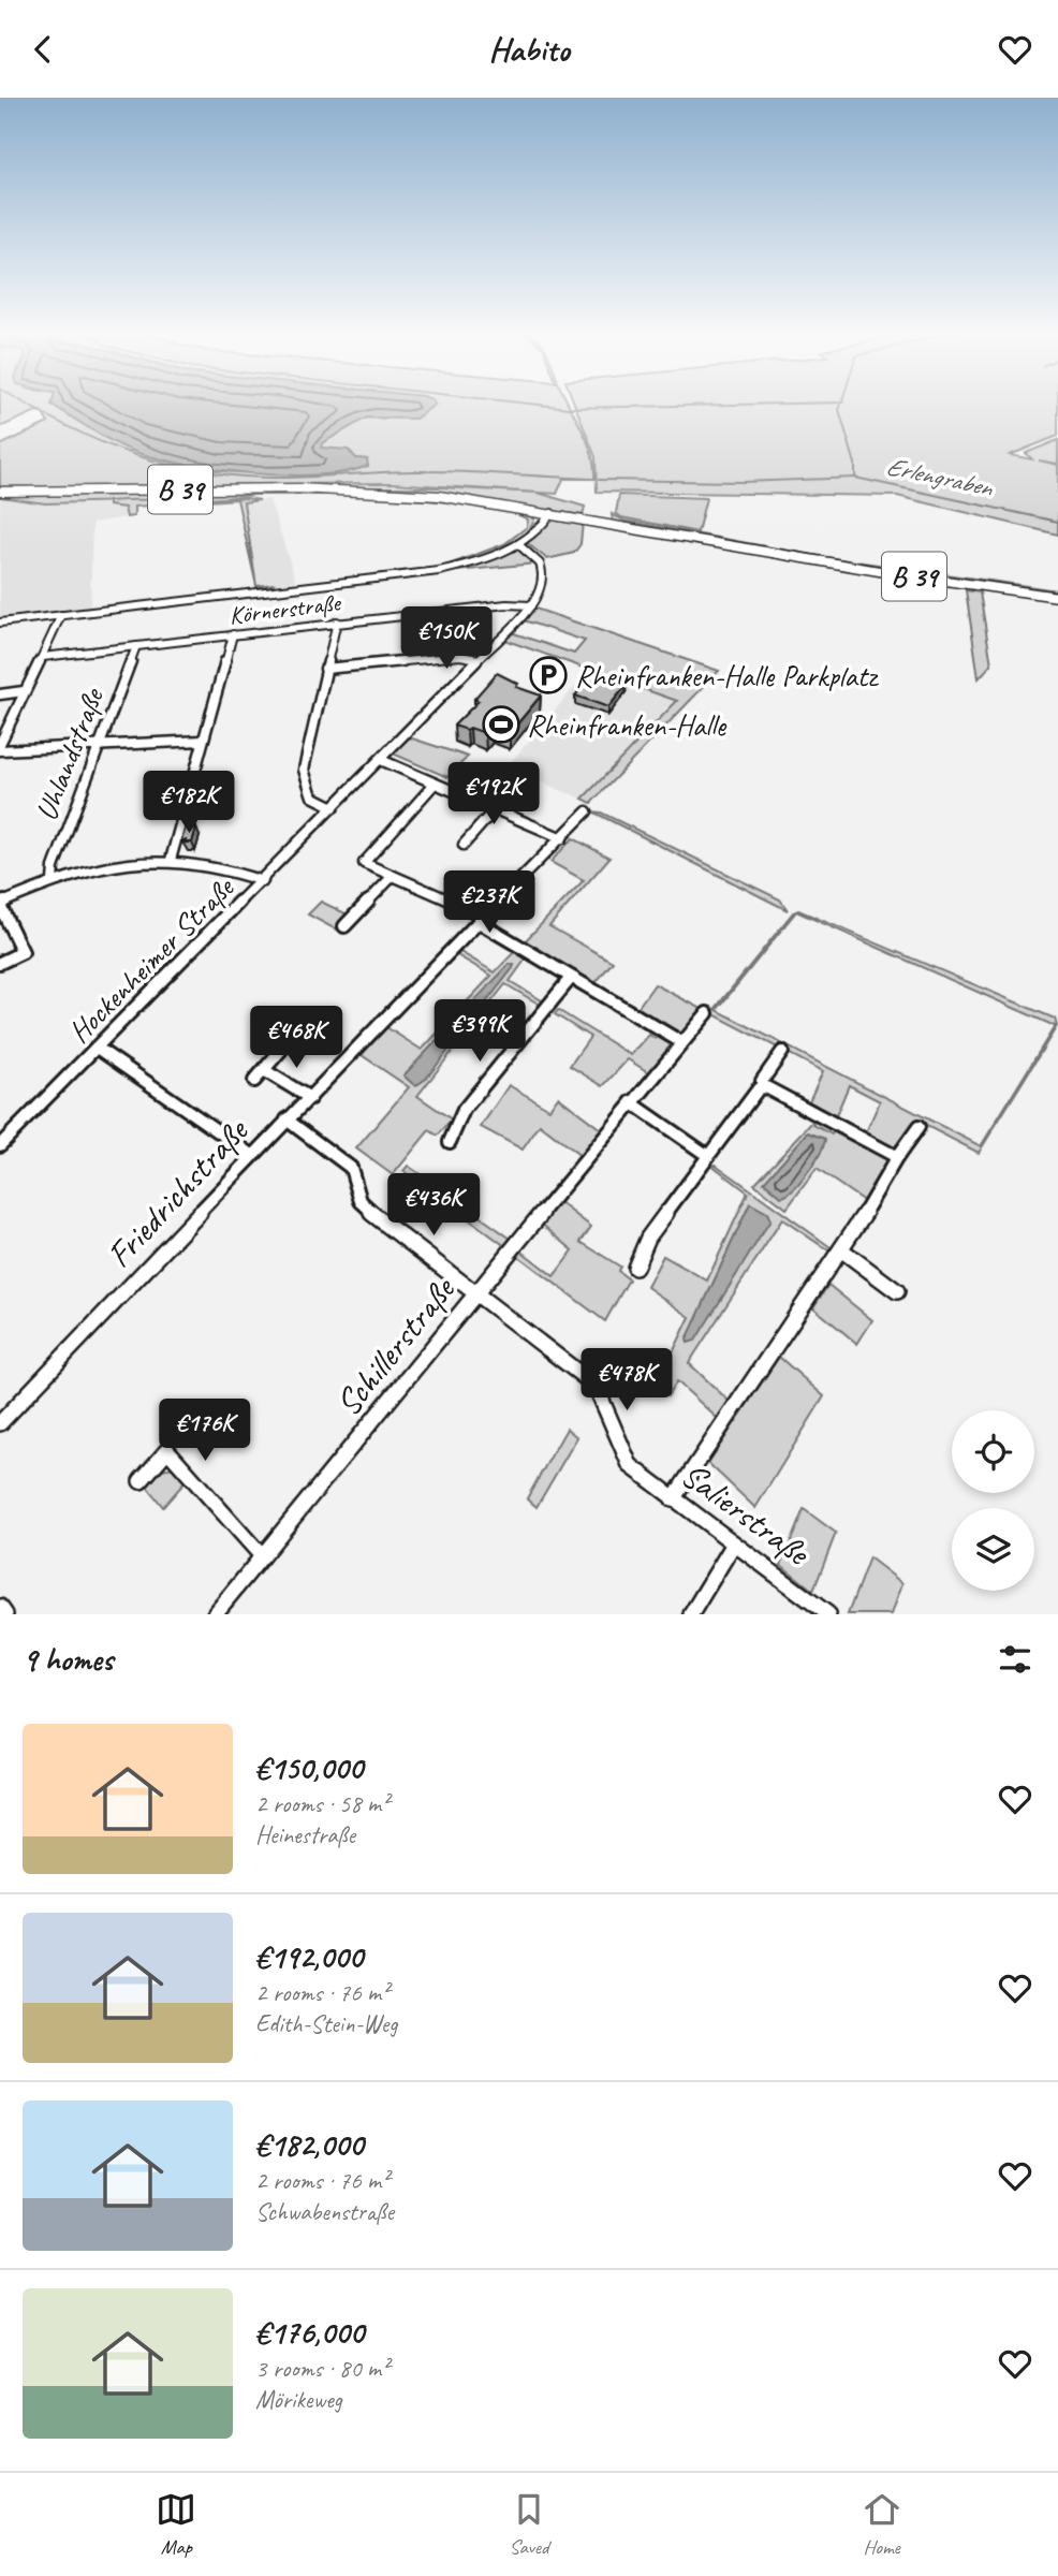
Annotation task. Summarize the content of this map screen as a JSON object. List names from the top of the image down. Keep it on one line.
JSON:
{"streets":{"main road":["B 39"],"street":["Körnerstraße","Uhlandstraße","Hockenheimer Straße","Friedrichstraße","Schillerstraße","Salierstraße"]},"crossings":[["Körnerstraße","Uhlandstraße"],["Körnerstraße","Hockenheimer Straße"],["Friedrichstraße","Salierstraße"],["Schillerstraße","Salierstraße"]],"water":["Erlengraben"],"places":{"parking":["Rheinfranken-Halle Parkplatz"],"sports":["Rheinfranken-Halle"]},"page":{"header":"Habito","price":["€150K","€192K","€182K","€237K","€399K","€468K","€436K","€478K","€176K"],"heading":"9 homes","list":[{"name":"€150,000","note":"2 rooms · 58 m² · Heinestraße"},{"name":"€192,000","note":"2 rooms · 76 m² · Edith-Stein-Weg"},{"name":"€182,000","note":"2 rooms · 76 m² · Schwabenstraße"},{"name":"€176,000","note":"3 rooms · 80 m² · Mörikeweg"}],"tabs":["Map","Saved","Home"]}}
